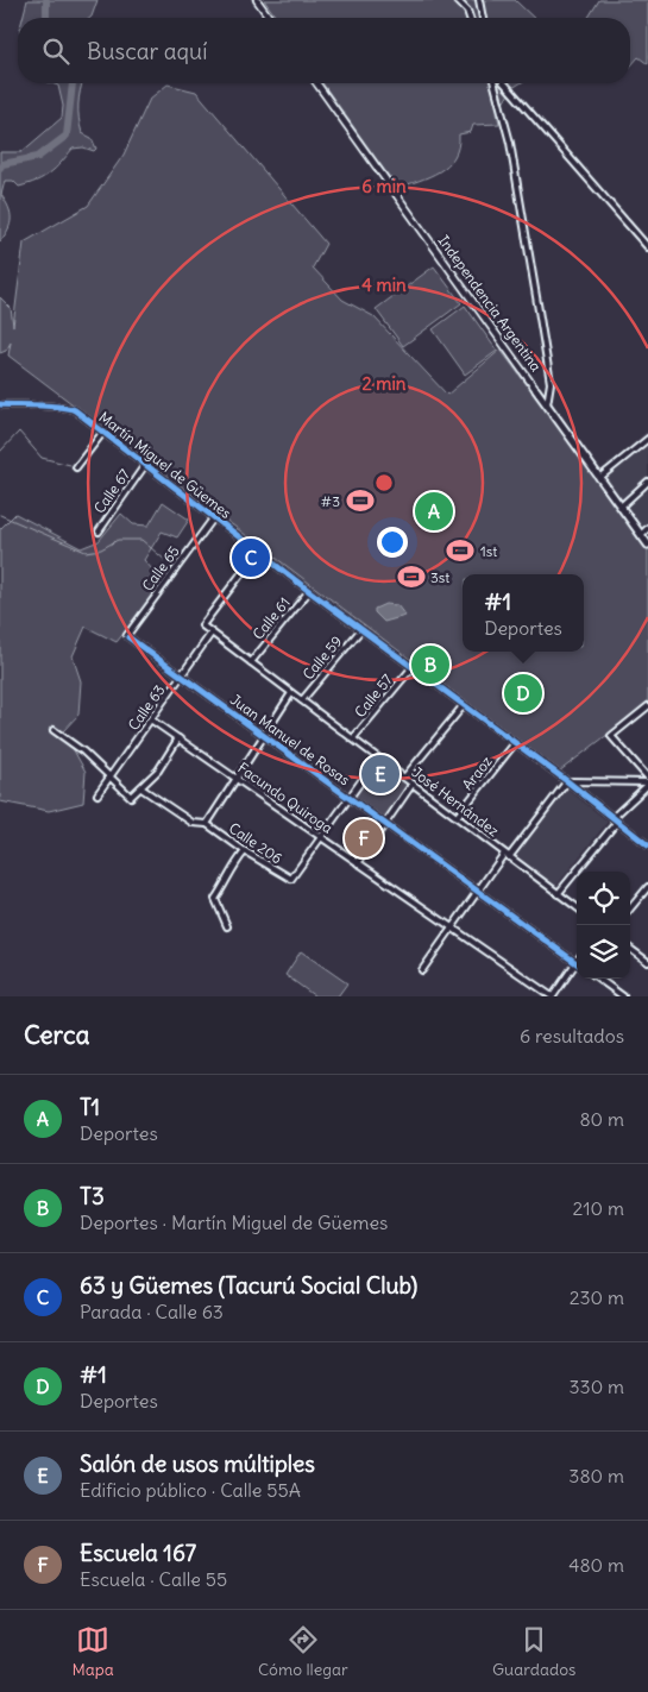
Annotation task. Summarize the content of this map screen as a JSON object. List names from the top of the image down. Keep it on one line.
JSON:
{"streets":{"main road":["Independencia Argentina"],"street":["Martín Miguel de Güemes","Calle 67","Calle 65","Calle 61","Calle 59","Calle 57","Calle 63","Juan Manuel de Rosas","Araoz","Facundo Quiroga","José Hernández","Calle 206"]},"crossings":[["Martín Miguel de Güemes","Calle 67"],["Martín Miguel de Güemes","Calle 65"],["Martín Miguel de Güemes","Calle 61"],["Martín Miguel de Güemes","Calle 59"],["Martín Miguel de Güemes","Calle 57"],["Martín Miguel de Güemes","Araoz"],["Martín Miguel de Güemes","José Hernández"],["Calle 65","Juan Manuel de Rosas"],["Calle 61","José Hernández"],["Calle 59","Juan Manuel de Rosas"],["Calle 59","Facundo Quiroga"],["Calle 59","José Hernández"],["Calle 59","Calle 206"],["Calle 57","José Hernández"],["Calle 63","Juan Manuel de Rosas"],["Calle 63","Facundo Quiroga"],["Calle 63","José Hernández"],["Araoz","José Hernández"],["Facundo Quiroga","Calle 206"]],"places":{"sports":["#3","1st","3st"]},"page":{"search":"Buscar aquí","pins":["A","C","B","D","E","F"],"popup":["#1","Deportes"],"heading":["Cerca","6 resultados"],"list":[{"mark":"A","name":"T1","note":"Deportes","value":"80 m"},{"mark":"B","name":"T3","note":"Deportes · Martín Miguel de Güemes","value":"210 m"},{"mark":"C","name":"63 y Güemes (Tacurú Social Club)","note":"Parada · Calle 63","value":"230 m"},{"mark":"D","name":"#1","note":"Deportes","value":"330 m"},{"mark":"E","name":"Salón de usos múltiples","note":"Edificio público · Calle 55A","value":"380 m"},{"mark":"F","name":"Escuela 167","note":"Escuela · Calle 55","value":"480 m"}],"nav":["Mapa","Cómo llegar","Guardados"]},"rings":["6 min","4 min","2 min"]}
